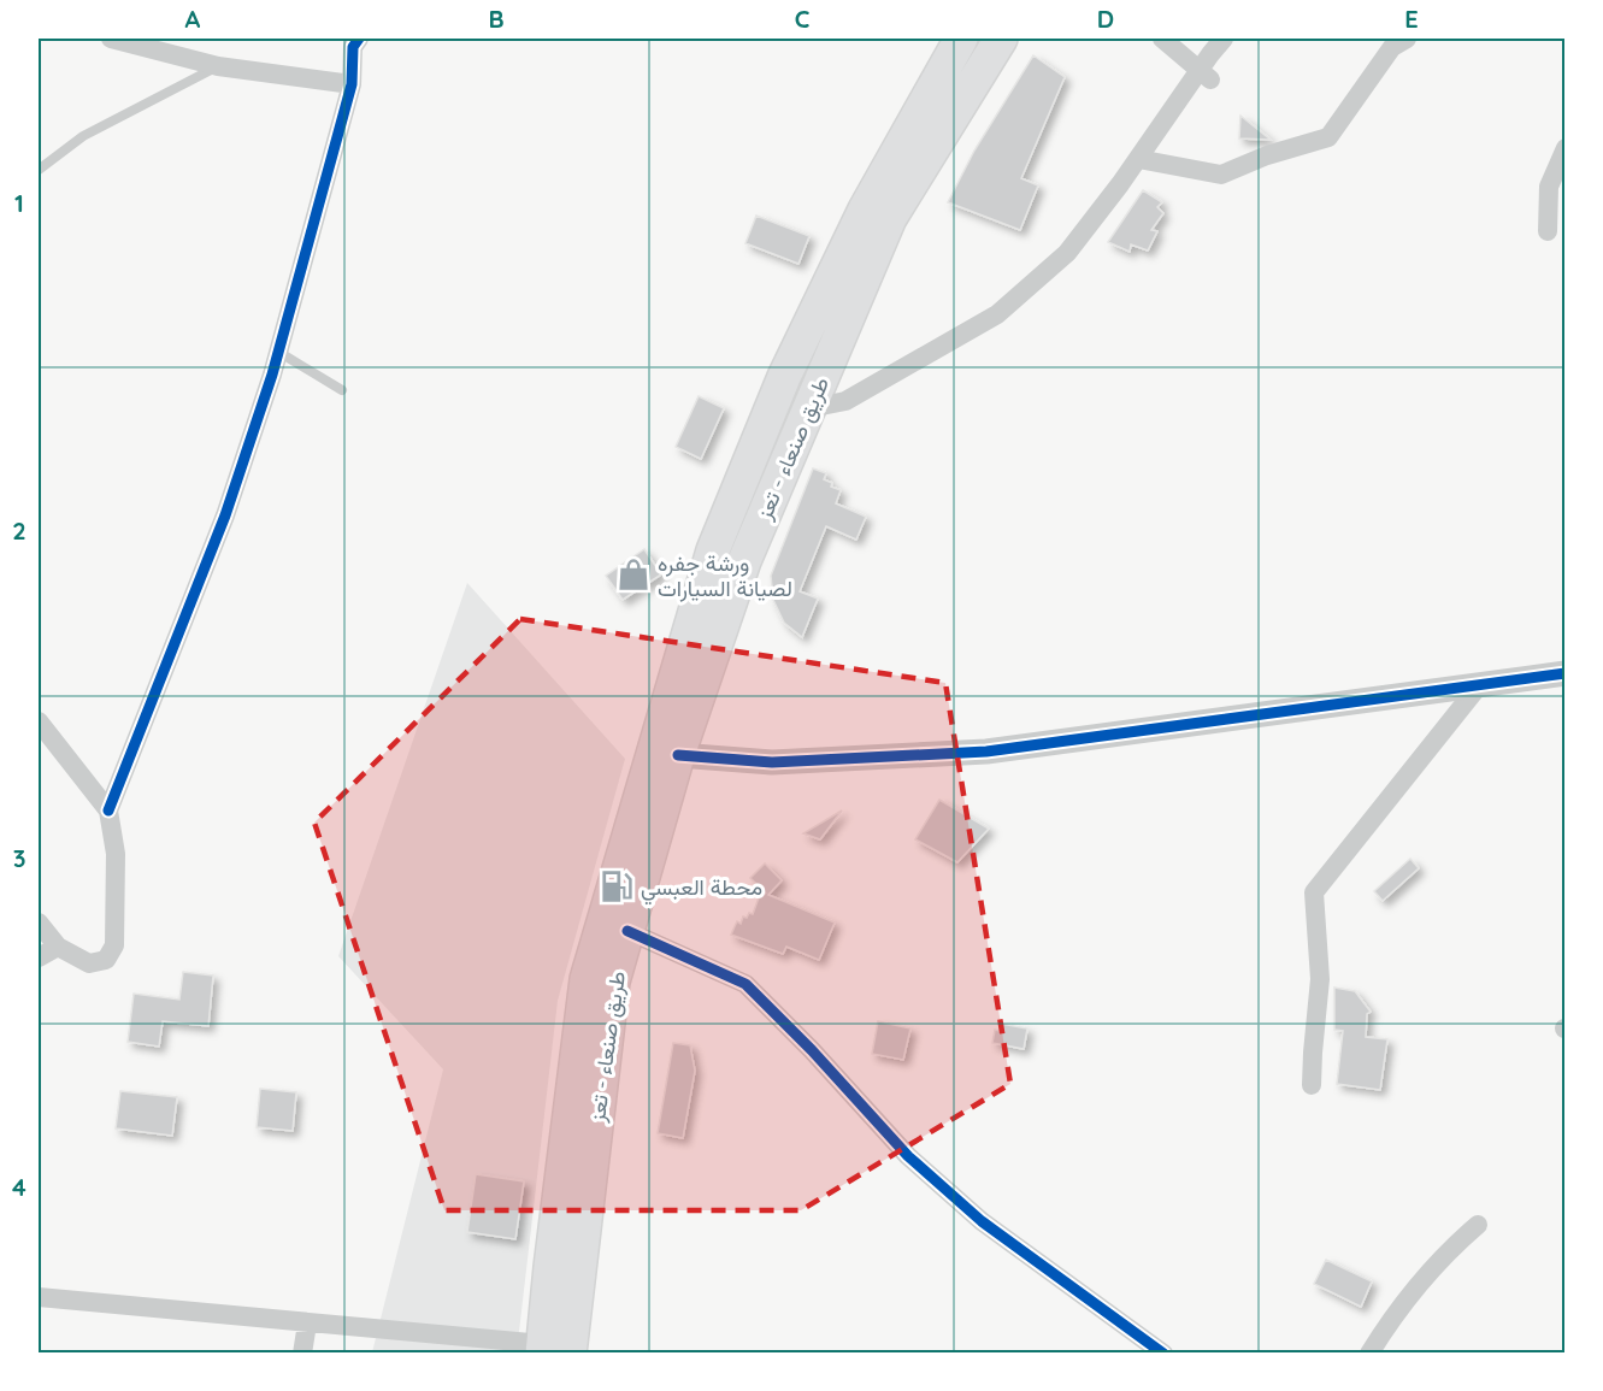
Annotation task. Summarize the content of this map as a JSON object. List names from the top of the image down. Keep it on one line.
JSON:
{"streets":{"highway":["طريق صنعاء - تعز"]},"places":{"shop":["ورشة جفره لصيانة السيارات"],"fuel station":["محطة العبسي"]},"grid":{"columns":["A","B","C","D","E"],"rows":["1","2","3","4"]}}
